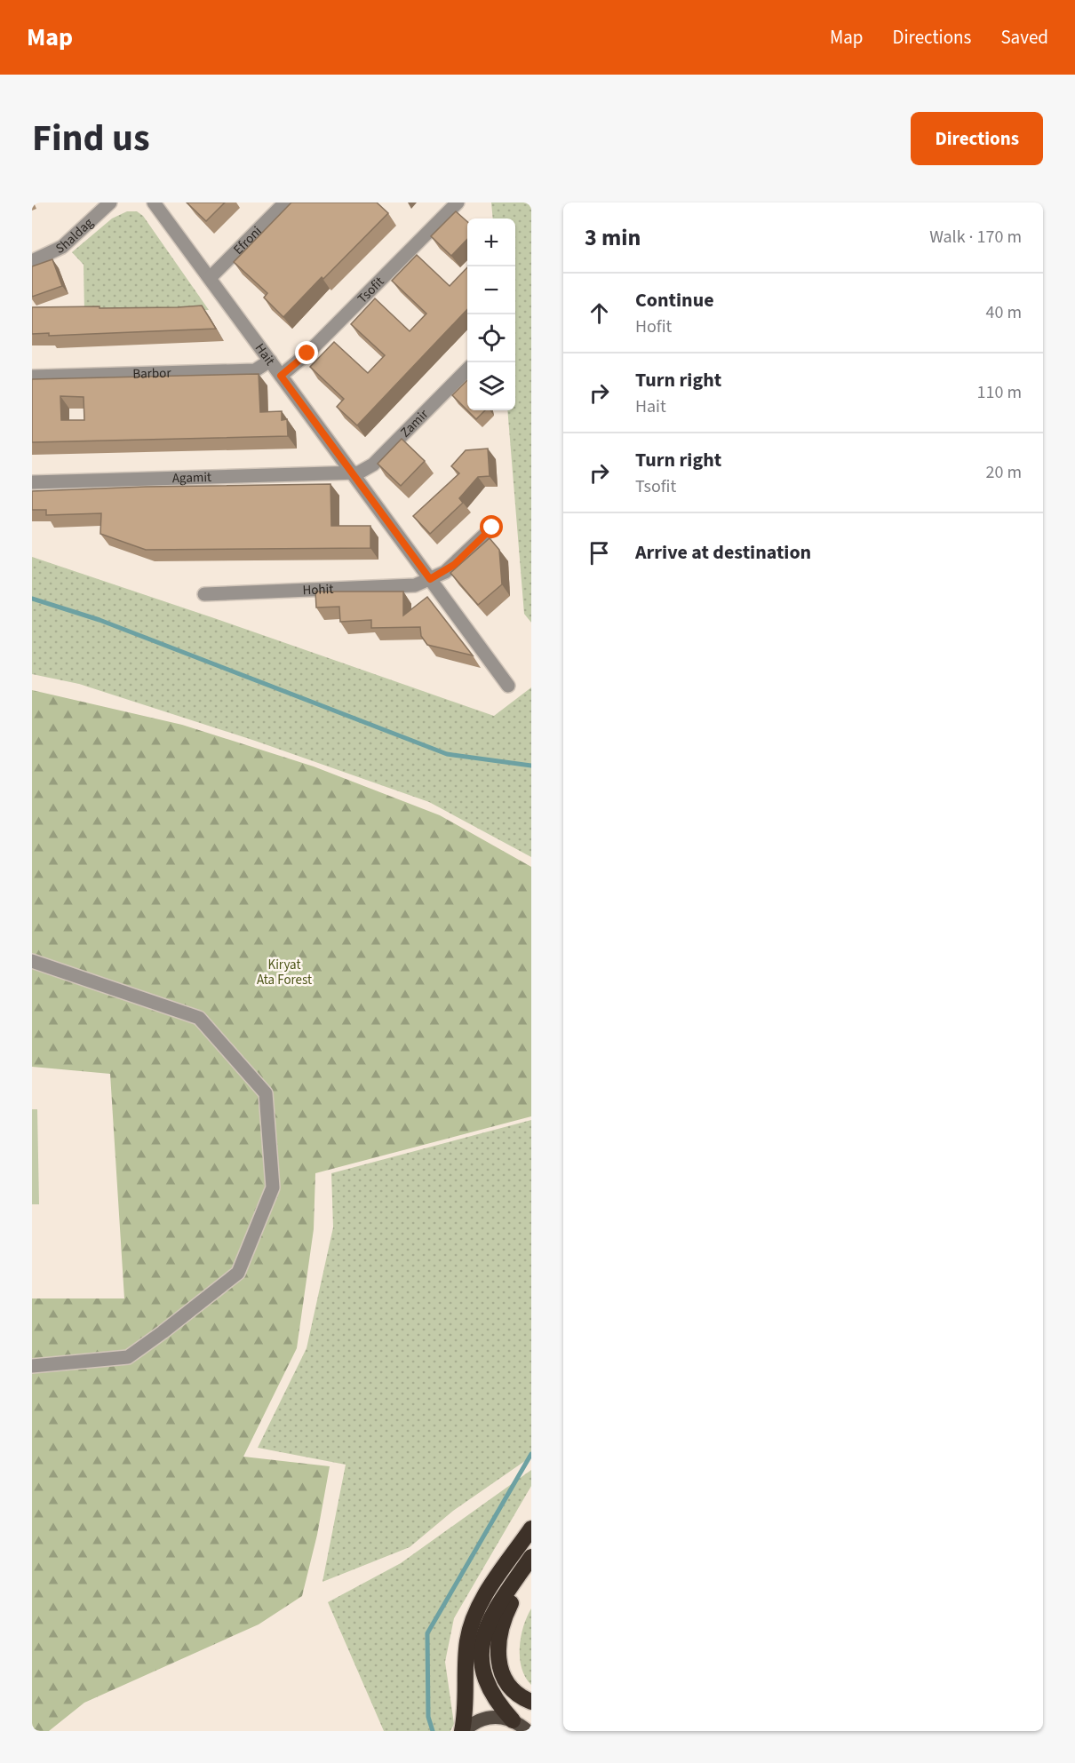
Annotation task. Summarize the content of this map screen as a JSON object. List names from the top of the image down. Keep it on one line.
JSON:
{"streets":{"street":["Shaldag","Efroni","Tsofit","Hait","Barbor","Zamir","Agamit","Hohit"]},"crossings":[["Efroni","Hait"],["Tsofit","Hait"],["Hait","Barbor"],["Hait","Zamir"],["Hait","Agamit"],["Hait","Hohit"],["Zamir","Agamit"]],"parks":["Kiryat Ata Forest"],"page":{"header":"Map","nav":["Map","Directions","Saved"],"title":"Find us","buttons":"Directions","heading":["3 min","Walk · 170 m"],"map_buttons":["+","−"],"list":[["Continue","Hofit","40 m"],["Turn right","Hait","110 m"],["Turn right","Tsofit","20 m"],"Arrive at destination"]}}
